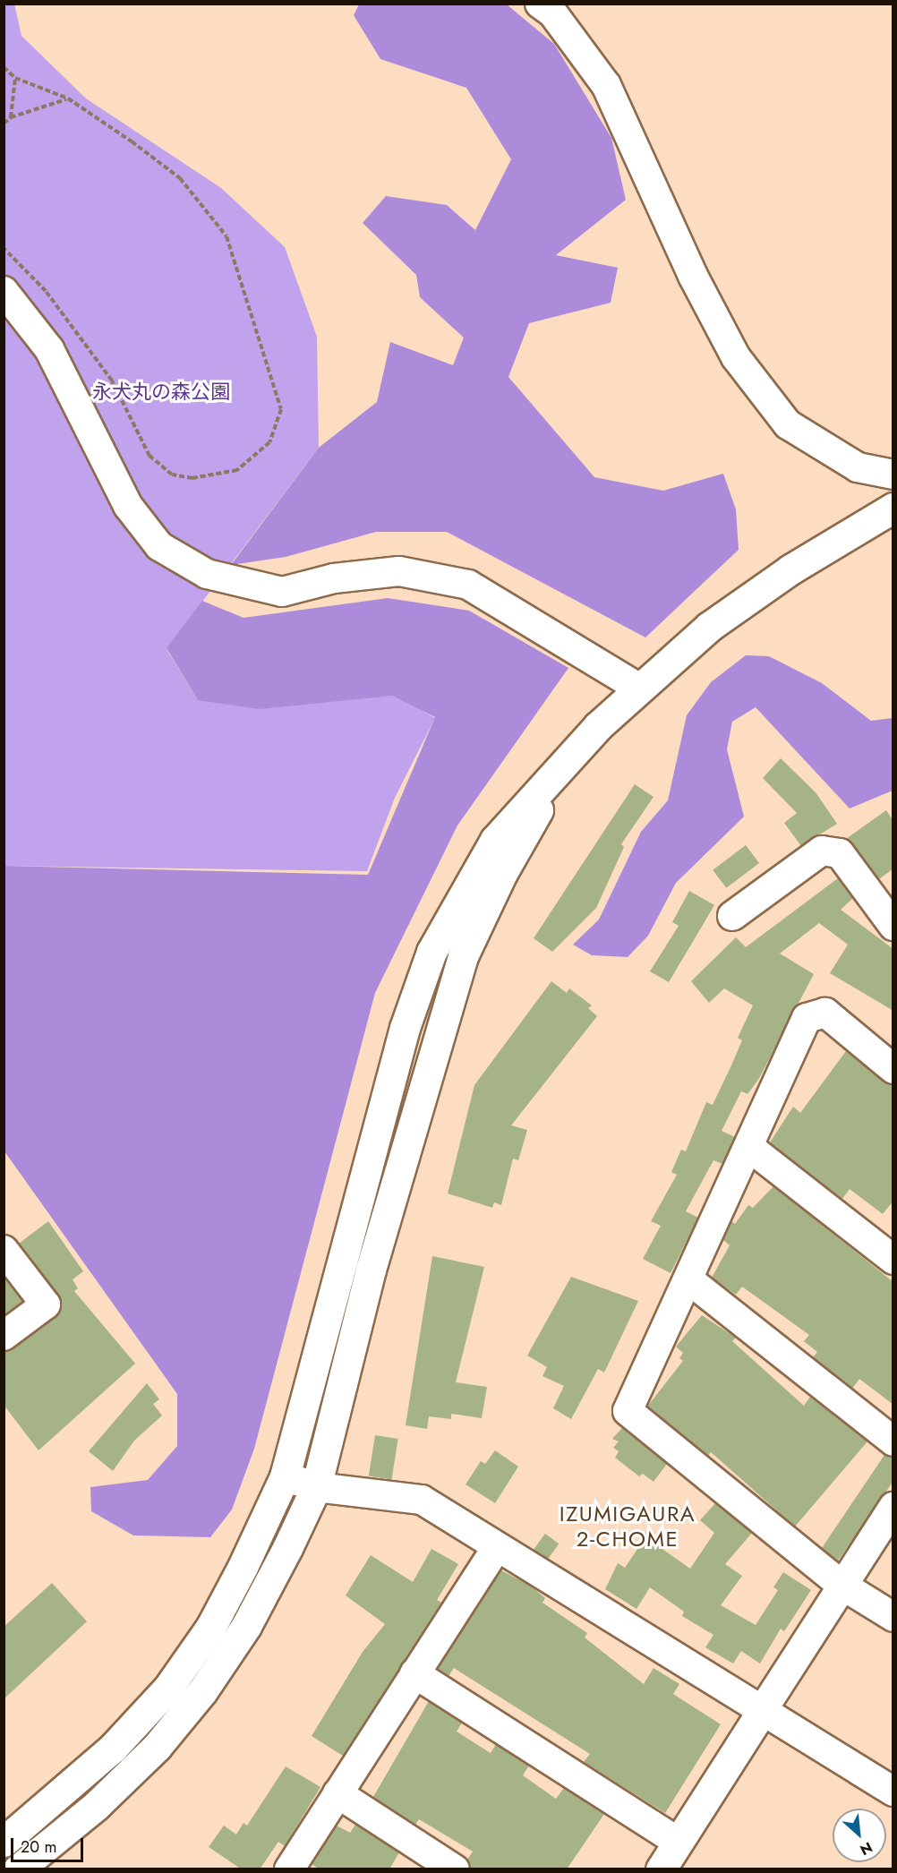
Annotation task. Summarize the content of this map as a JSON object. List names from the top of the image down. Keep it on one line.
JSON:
{"districts":["IZUMIGAURA 2-CHOME"],"parks":["永犬丸の森公園"],"scale_bar":"20 m","north":"bottom right"}
